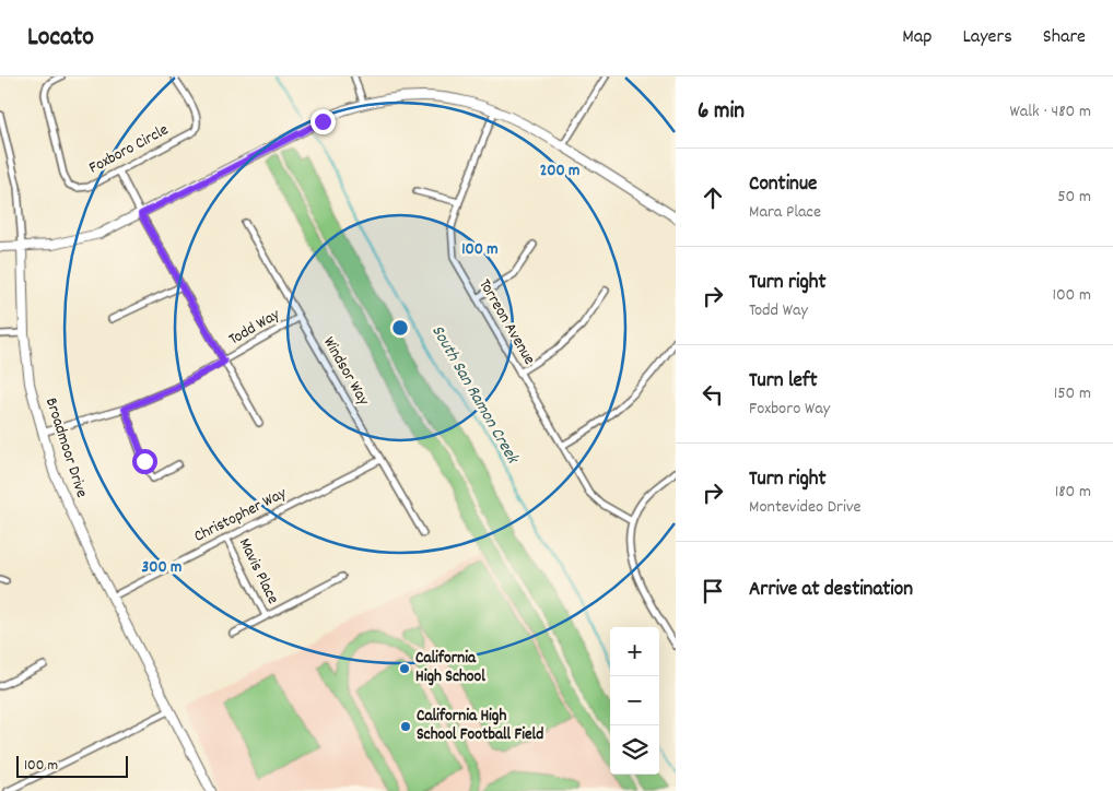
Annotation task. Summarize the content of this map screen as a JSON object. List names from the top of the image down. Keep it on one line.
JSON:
{"streets":{"street":["Foxboro Circle","Torreon Avenue","Todd Way","Windsor Way","Broadmoor Drive","Christopher Way","Mavis Place"]},"crossings":[["Todd Way","Windsor Way"],["Todd Way","Broadmoor Drive"],["Windsor Way","Christopher Way"],["Broadmoor Drive","Christopher Way"],["Christopher Way","Mavis Place"]],"water":["South San Ramon Creek"],"places":["California High School","California High School Football Field"],"scale_bar":"100 m","page":{"header":"Locato","nav":["Map","Layers","Share"],"heading":["6 min","Walk · 480 m"],"list":[["Continue","Mara Place","50 m"],["Turn right","Todd Way","100 m"],["Turn left","Foxboro Way","150 m"],["Turn right","Montevideo Drive","180 m"],"Arrive at destination"],"map_buttons":["+","−"],"scale":"100 m"},"rings":["200 m","100 m","300 m"]}
